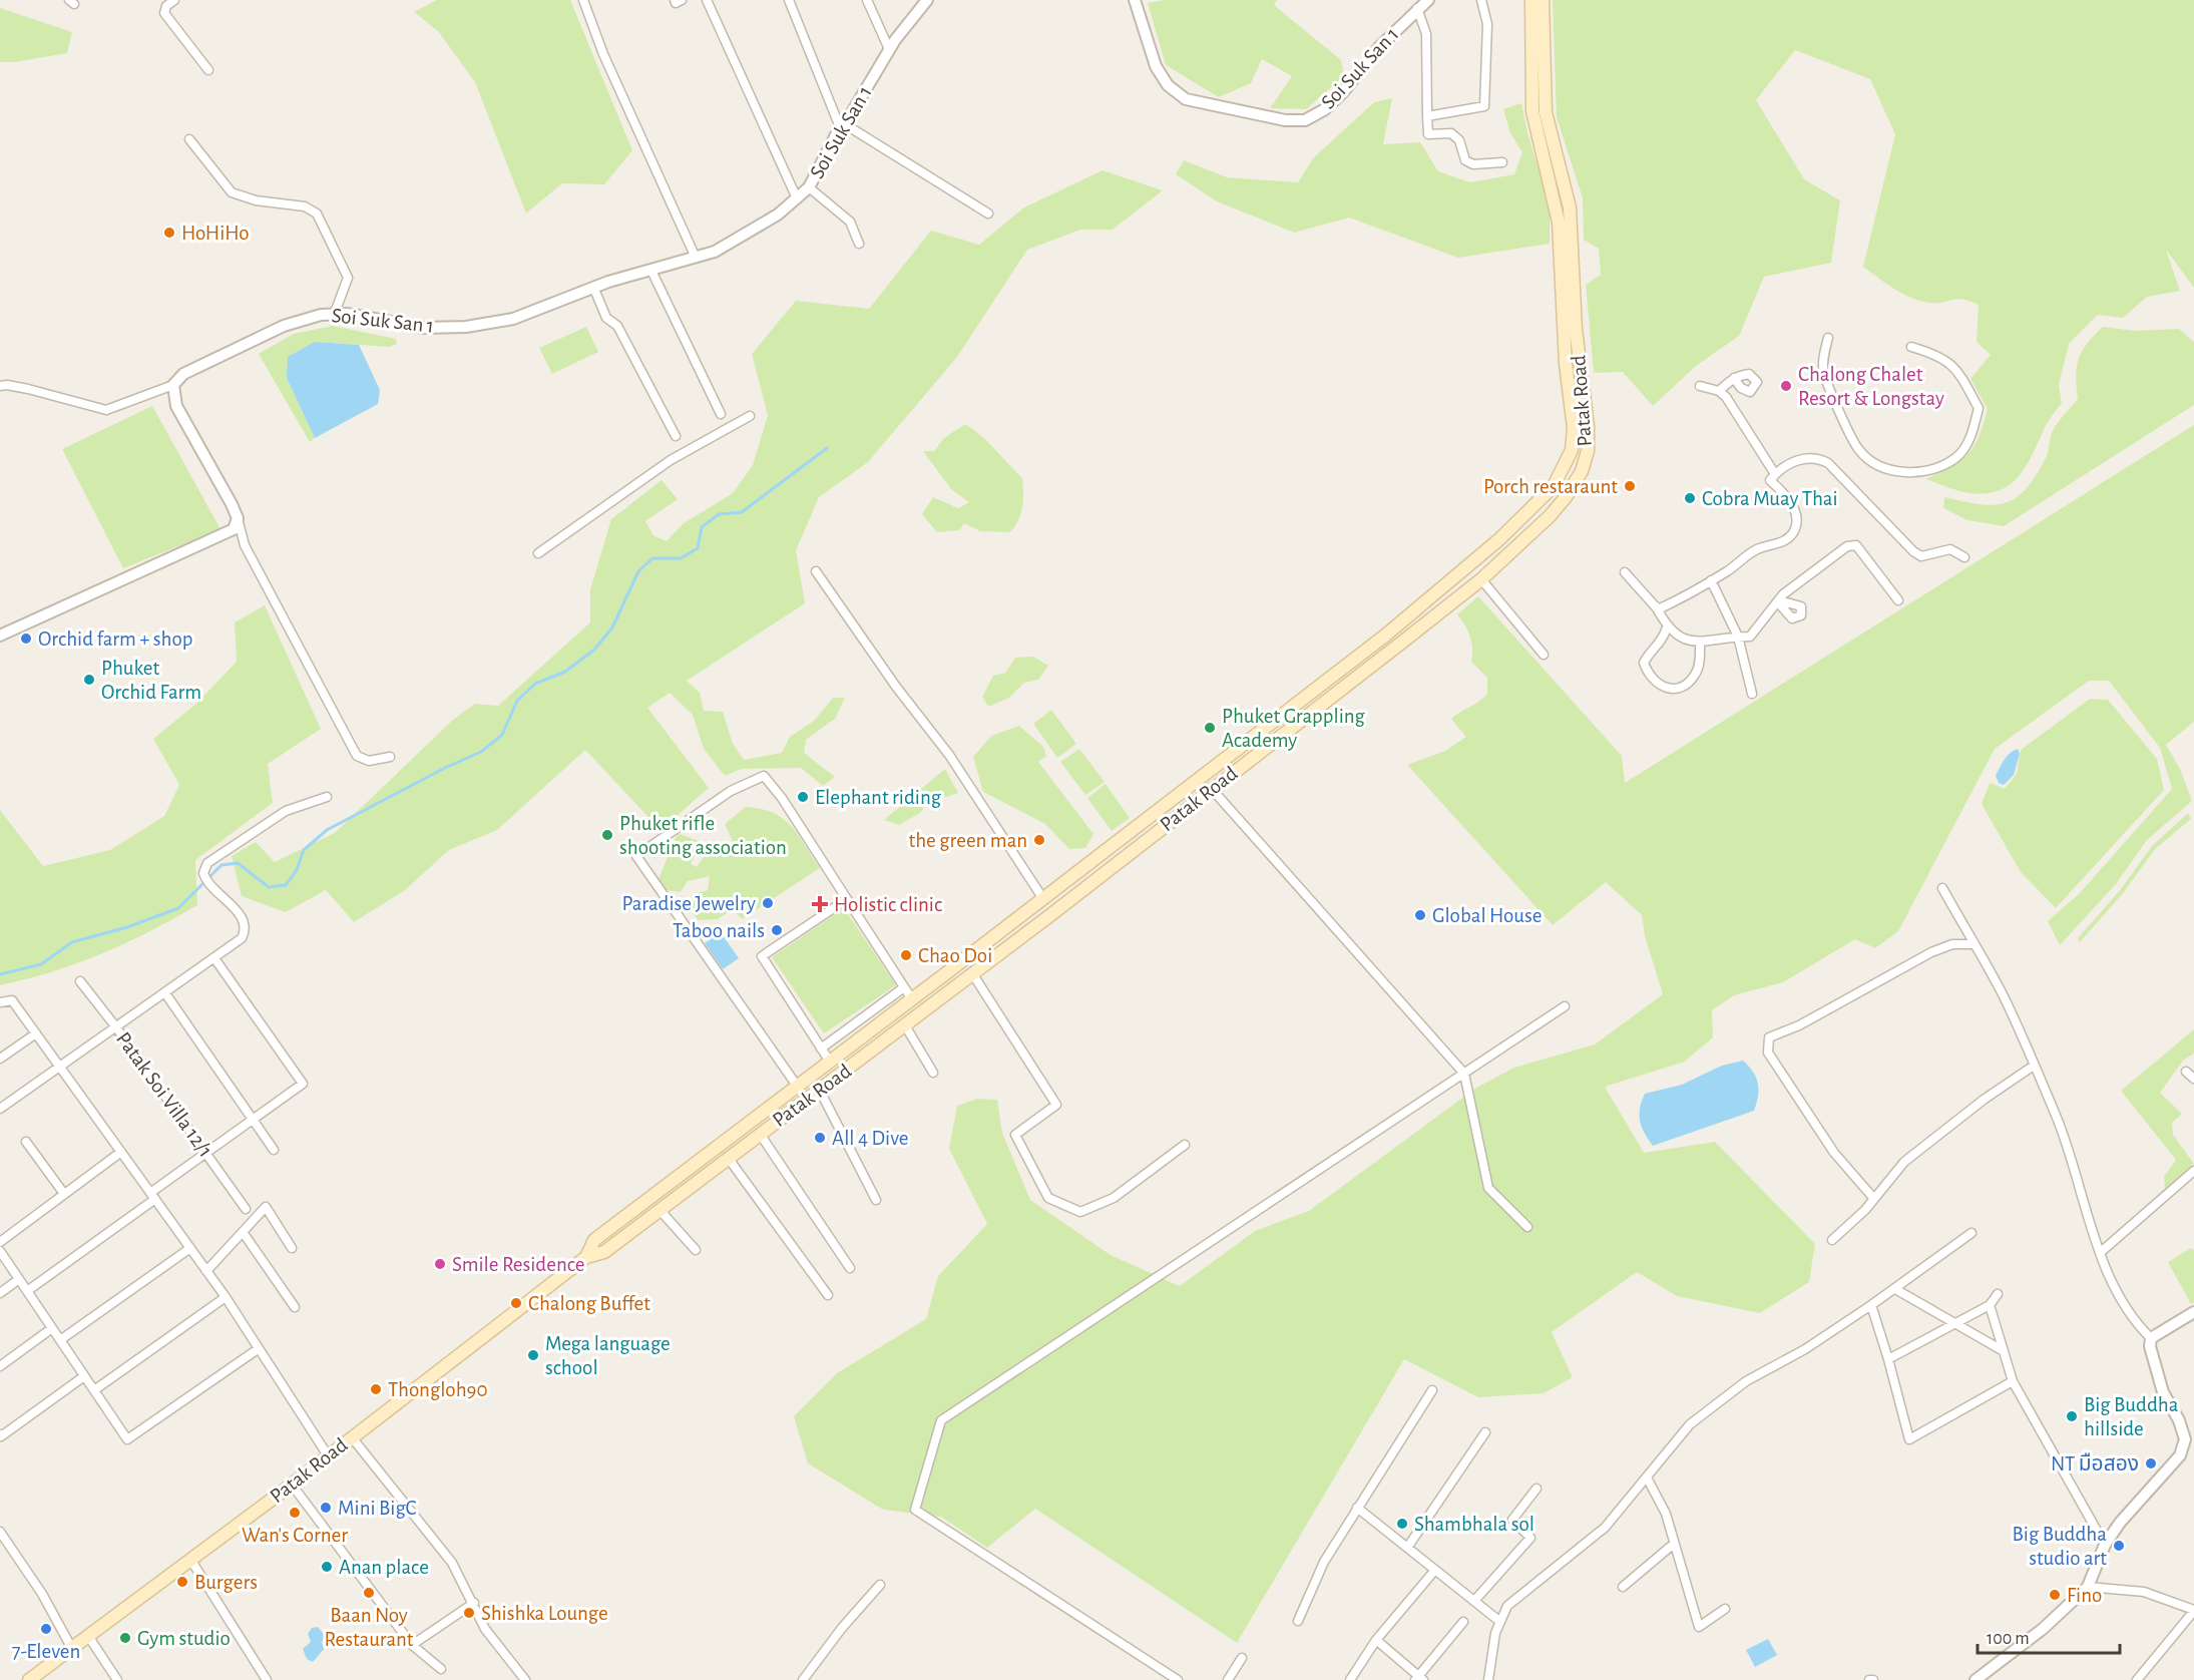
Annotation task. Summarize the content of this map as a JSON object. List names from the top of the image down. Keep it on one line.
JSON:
{"streets":{"main road":["Patak Road"],"street":["Soi Suk San 1","Patak Soi Villa 12/1"]},"places":{"other":["HoHiHo","Chalong Chalet Resort & Longstay","Porch restaraunt","Cobra Muay Thai","Orchid farm + shop","Phuket Orchid Farm","Phuket Grappling Academy","Elephant riding","Phuket rifle shooting association","the green man","Paradise Jewelry","Global House","Taboo nails","Chao Doi","All 4 Dive","Smile Residence","Chalong Buffet","Mega language school","Thongloh90","Big Buddha hillside","NT มือสอง","Mini BigC","Wan's Corner","Shambhala sol","Big Buddha studio art","Anan place","Burgers","Baan Noy Restaurant","Fino","Shishka Lounge","7-Eleven","Gym studio"],"health":["Holistic clinic"]},"scale_bar":"100 m"}
